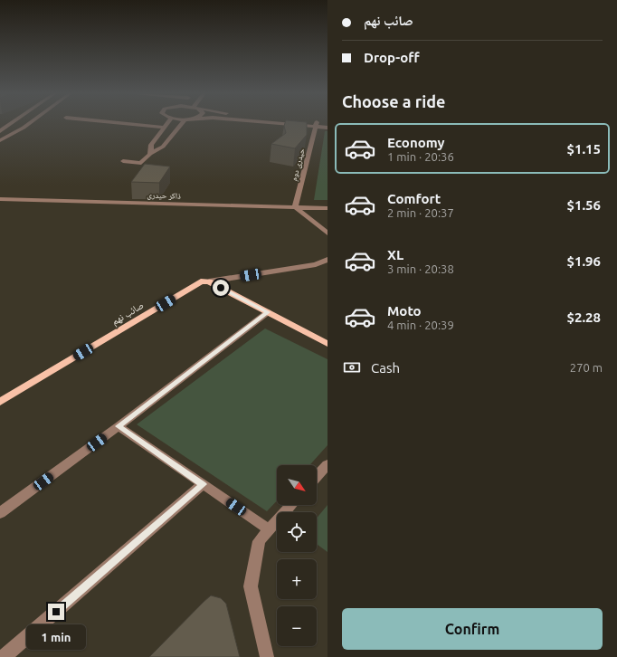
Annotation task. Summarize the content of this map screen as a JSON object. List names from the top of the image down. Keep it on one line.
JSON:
{"streets":{"main road":["صائب نهم"],"street":["حیدری دوم","ذاکر حیدری"]},"crossings":[["حیدری دوم","ذاکر حیدری"]],"north":"bottom right","page":{"banner":["صائب نهم","Drop-off"],"heading":"Choose a ride","list":[{"name":"Economy","note":"1 min · 20:36","value":"$1.15"},{"name":"Comfort","note":"2 min · 20:37","value":"$1.56"},{"name":"XL","note":"3 min · 20:38","value":"$1.96"},{"name":"Moto","note":"4 min · 20:39","value":"$2.28"}],"pay":["Cash","270 m"],"map_buttons":["+","−"],"buttons":"Confirm","bubble":"1 min"}}
